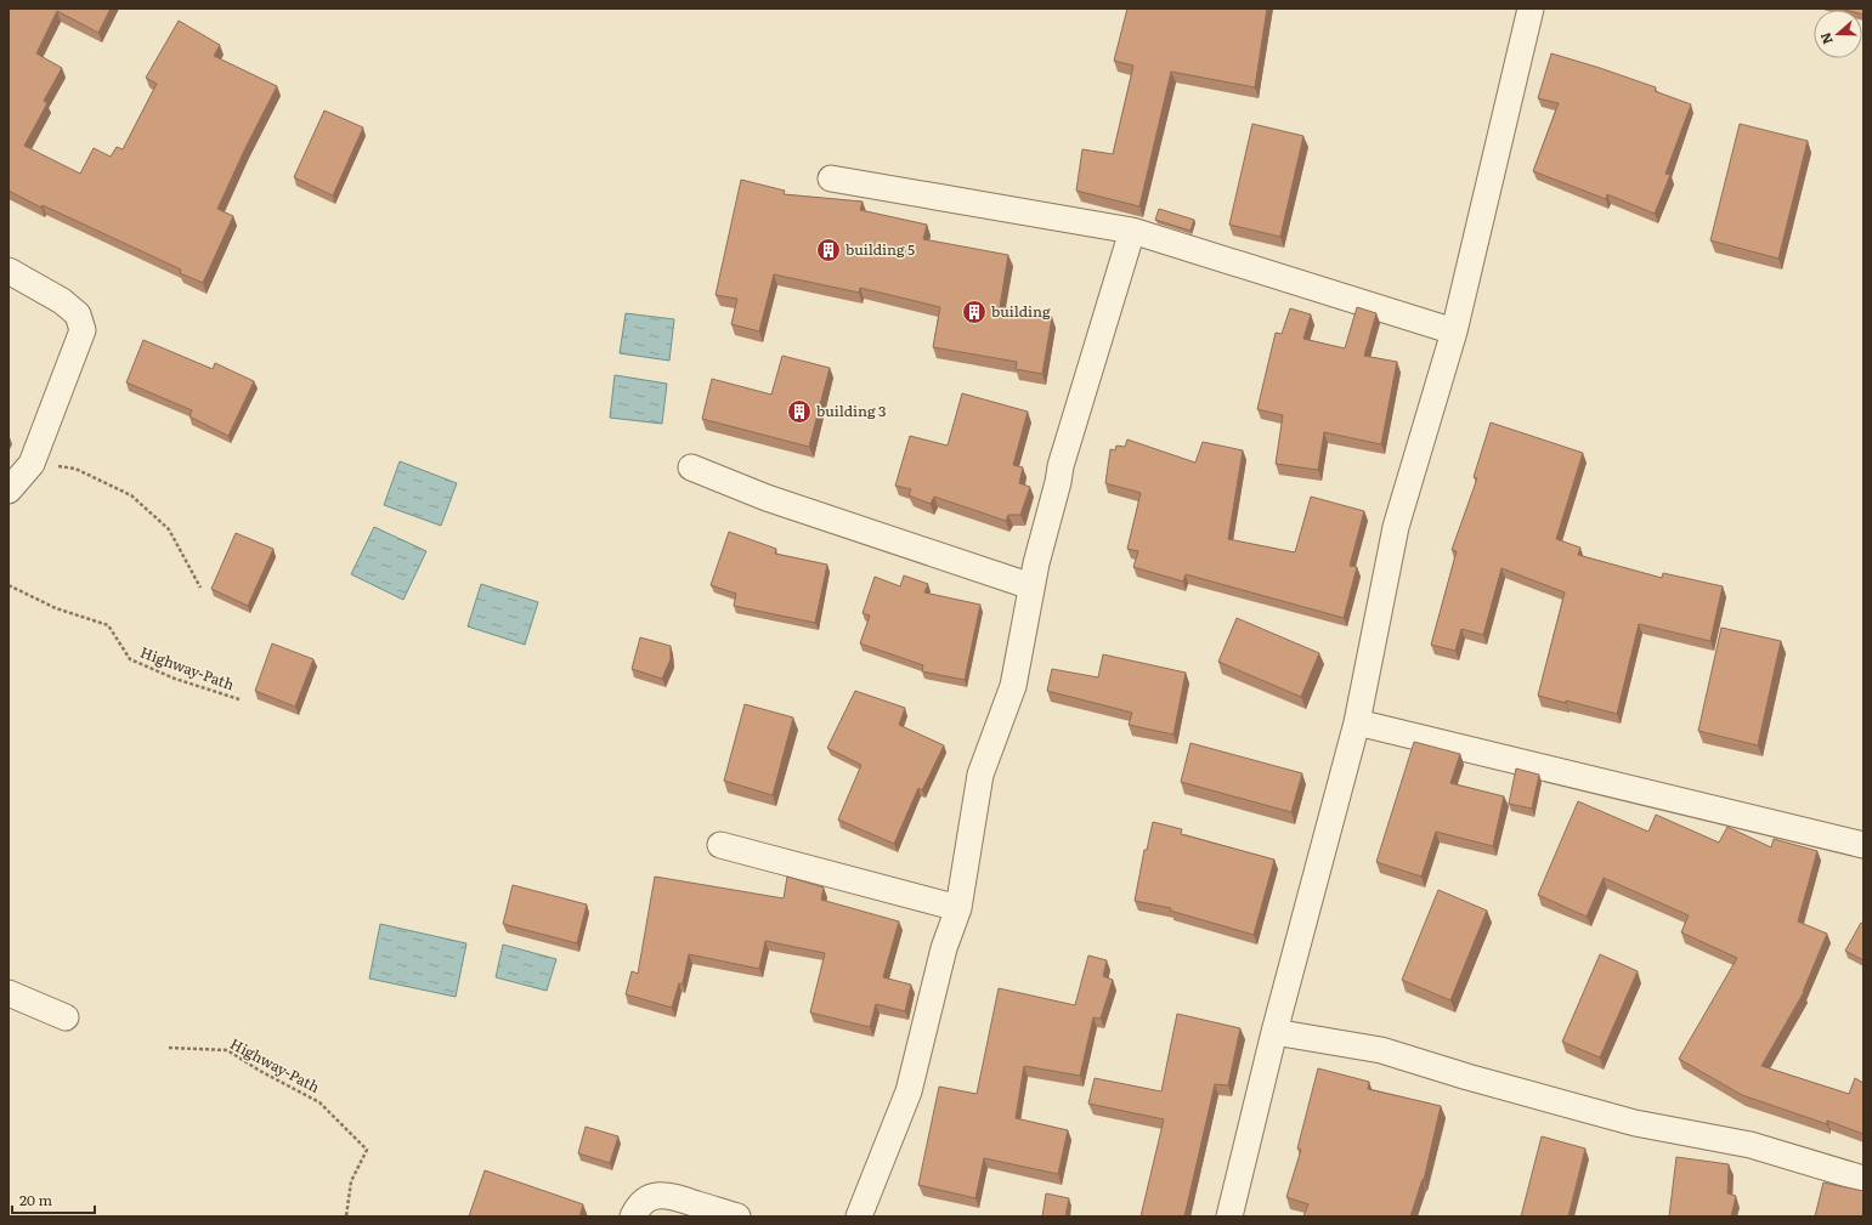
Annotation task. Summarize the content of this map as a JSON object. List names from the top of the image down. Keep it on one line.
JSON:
{"streets":{"path":["Highway-Path"]},"places":{"building":["building 5","building","building 3"]},"scale_bar":"20 m","north":"left"}
